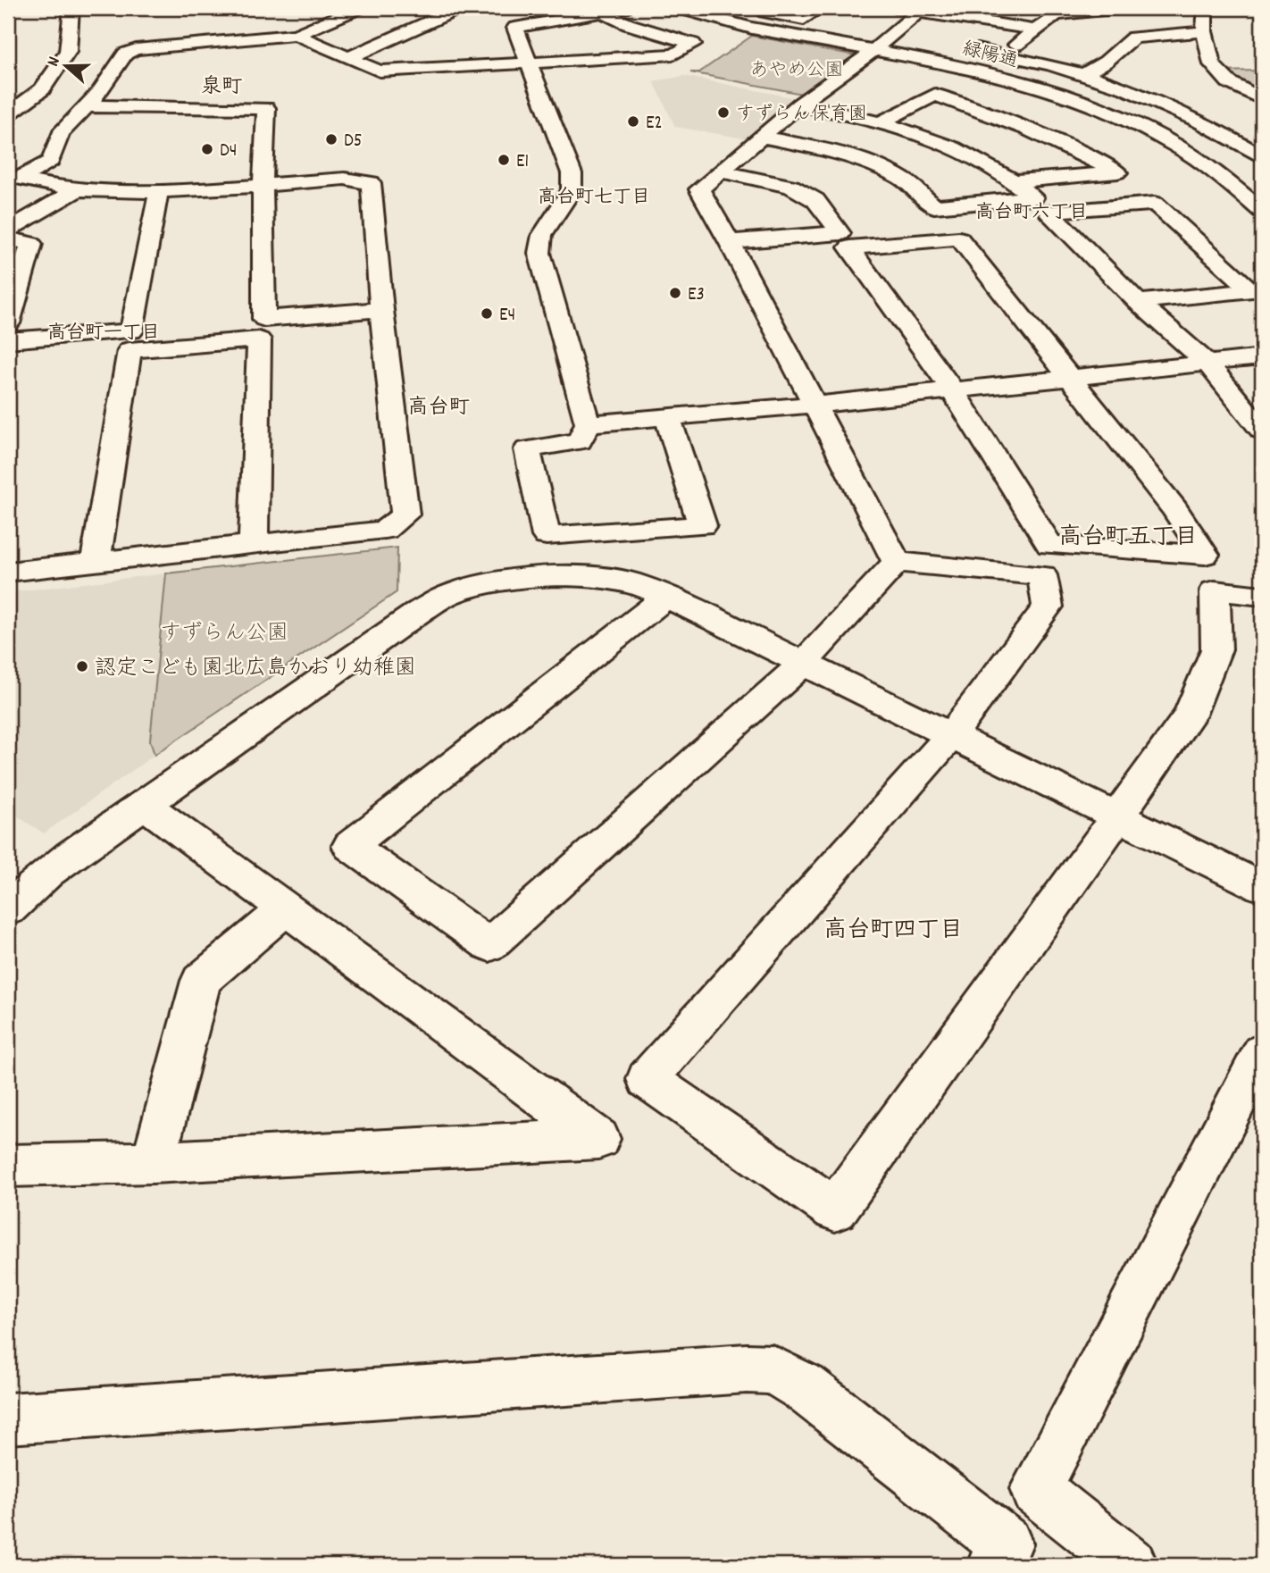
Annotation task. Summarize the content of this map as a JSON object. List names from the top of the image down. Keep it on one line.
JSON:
{"streets":{"street":["緑陽通"]},"districts":["泉町","高台町七丁目","高台町六丁目","高台町一丁目","高台町","高台町五丁目","高台町四丁目"],"parks":["あやめ公園","すずらん公園"],"places":["すずらん保育園","E2","D5","D4","E1","E3","E4","認定こども園北広島かおり幼稚園"],"north":"left"}
